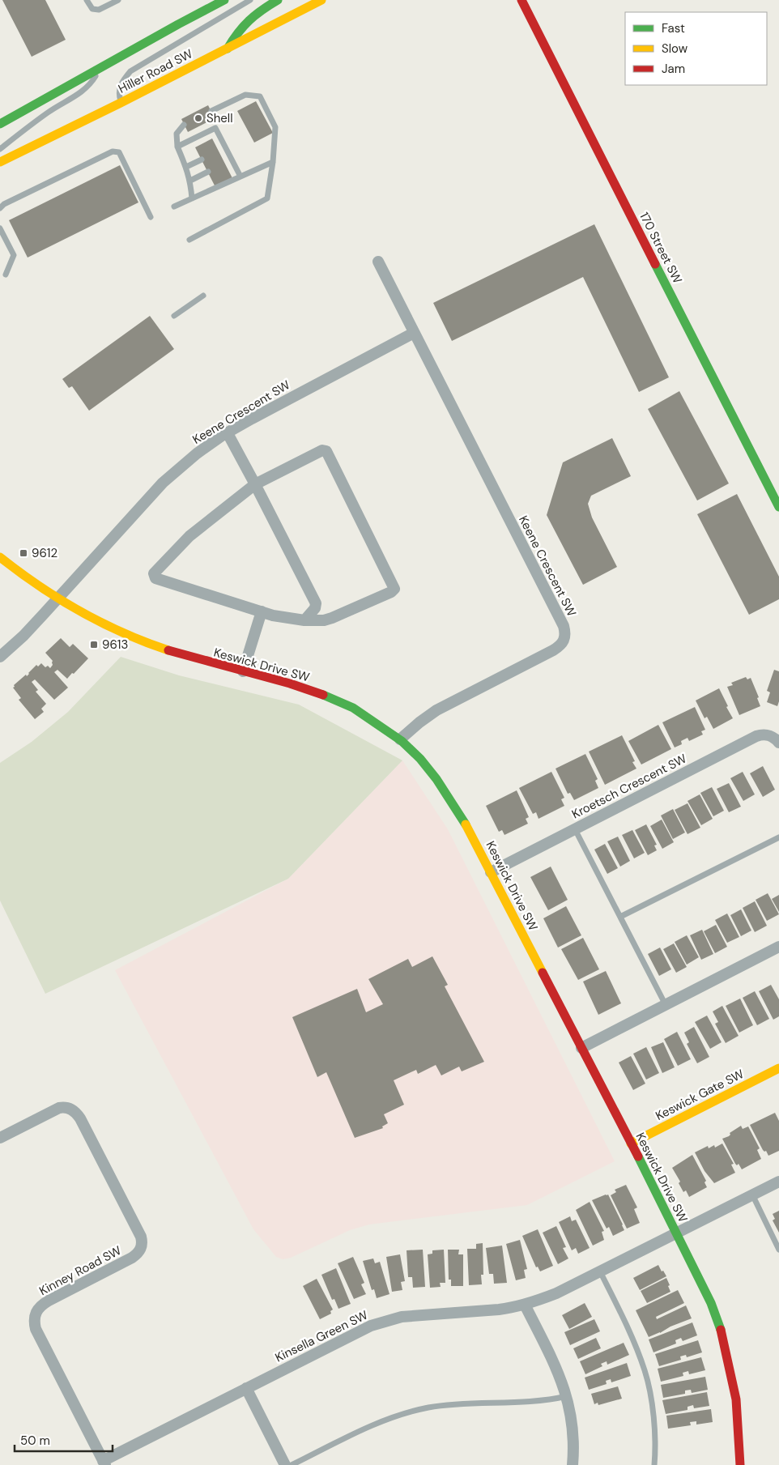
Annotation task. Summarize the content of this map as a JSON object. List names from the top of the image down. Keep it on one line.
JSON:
{"streets":{"street":["Hiller Road SW","170 Street SW","Keene Crescent SW","Keswick Drive SW","Kroetsch Crescent SW","Keswick Gate SW","Kinney Road SW","Kinsella Green SW"]},"crossings":[["Keene Crescent SW","Keswick Drive SW"],["Keswick Drive SW","Kroetsch Crescent SW"],["Keswick Drive SW","Keswick Gate SW"],["Keswick Drive SW","Kinsella Green SW"],["Kinney Road SW","Kinsella Green SW"]],"places":{"other":["Shell"],"transit":["9612","9613"]},"legend":["Fast","Slow","Jam"],"scale_bar":"50 m"}
